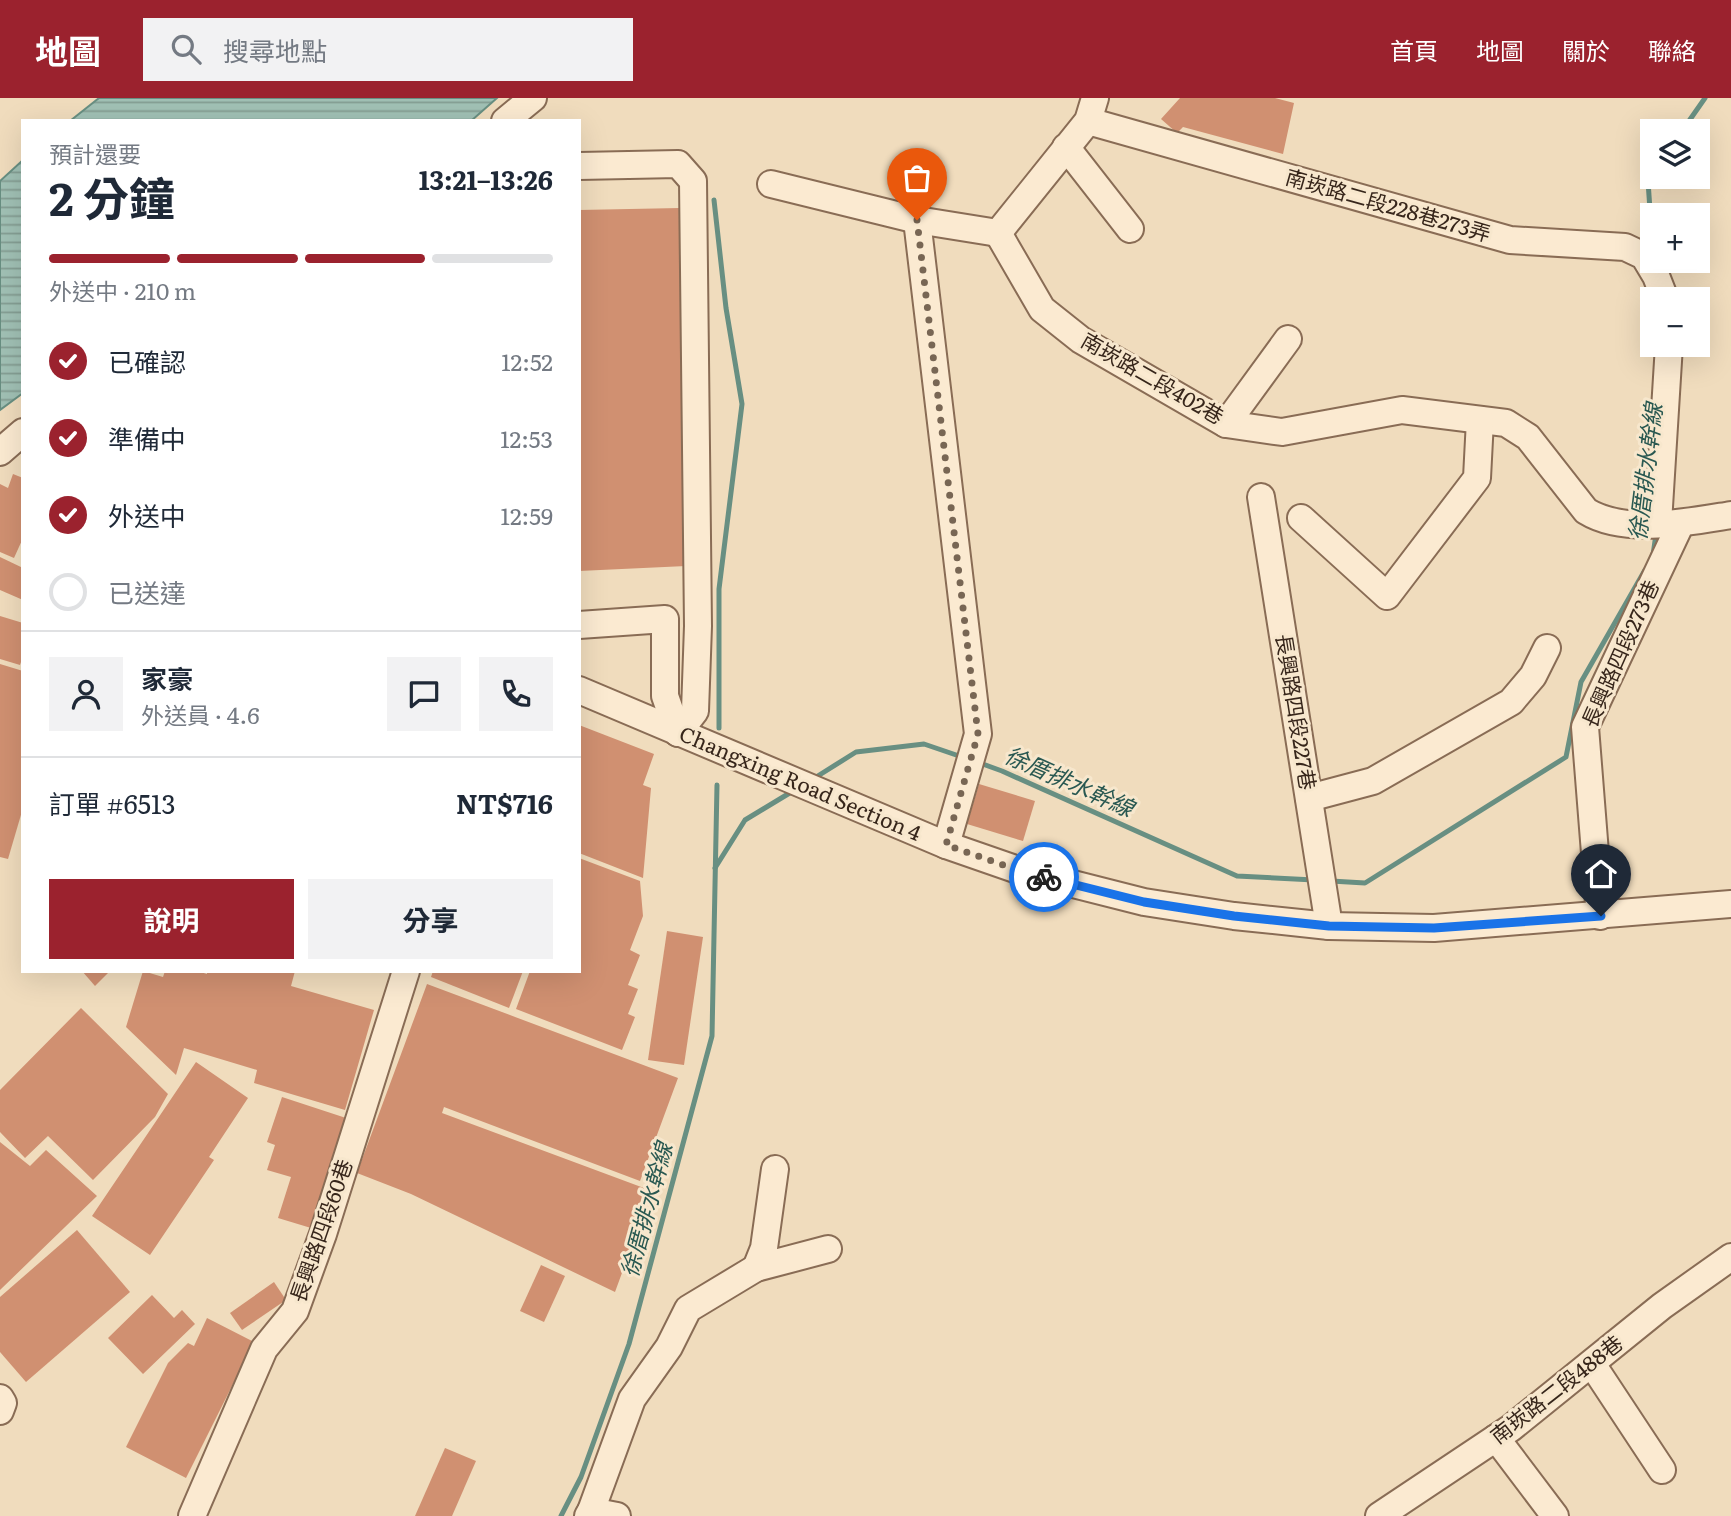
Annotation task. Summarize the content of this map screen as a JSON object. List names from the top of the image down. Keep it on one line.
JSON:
{"streets":{"street":["南崁路二段228巷273弄","南崁路二段402巷","長興路四段273巷","長興路四段227巷","Changxing Road Section 4","長興路四段60巷","南崁路二段488巷"]},"crossings":[["南崁路二段402巷","長興路四段273巷"],["長興路四段273巷","Changxing Road Section 4"],["長興路四段227巷","Changxing Road Section 4"]],"water":["徐厝排水幹線"],"page":{"header":"地圖","search":"搜尋地點","nav":["首頁","地圖","關於","聯絡"],"map_buttons":["+","−"],"heading":["2 分鐘","預計還要","13:21–13:26"],"panel":["家豪","外送員 · 4.6","訂單 #6513","NT$716"],"bar":"外送中 · 210 m","list":[["已確認","12:52"],["準備中","12:53"],["外送中","12:59"],"已送達"],"buttons":["說明","分享"]}}
